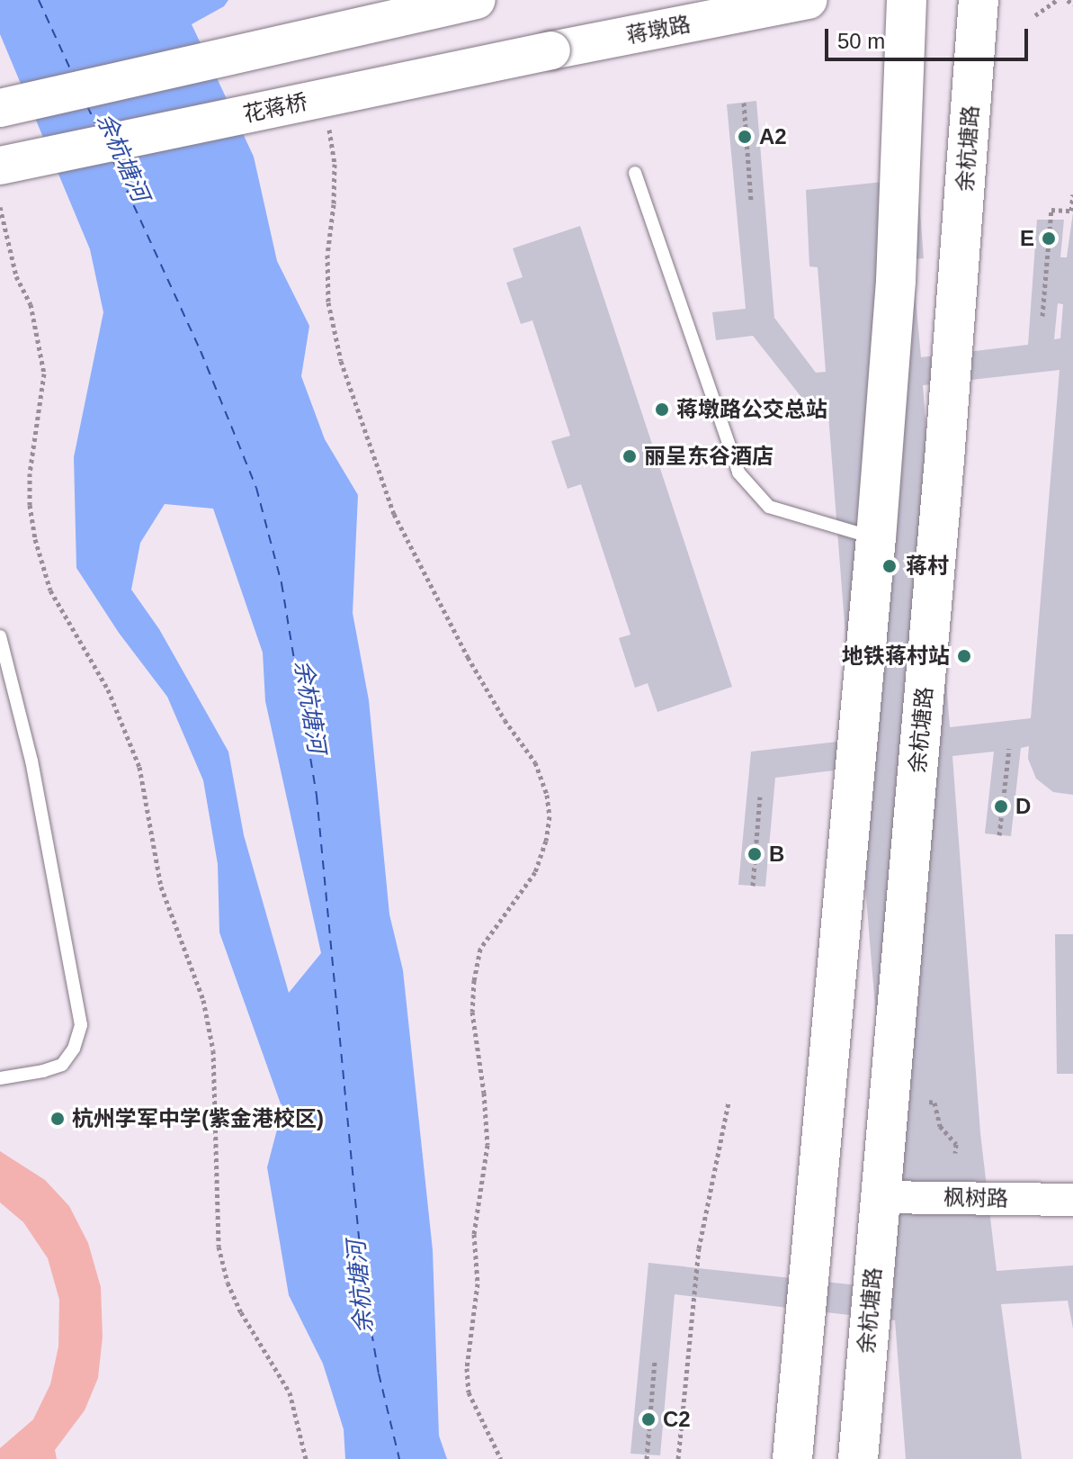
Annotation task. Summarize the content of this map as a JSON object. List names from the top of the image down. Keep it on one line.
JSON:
{"streets":{"main road":["蒋墩路","花蒋桥","余杭塘路"],"street":["枫树路"]},"crossings":[["蒋墩路","花蒋桥"],["余杭塘路","枫树路"]],"water":["余杭塘河"],"places":["A2","E","蒋墩路公交总站","丽呈东谷酒店","蒋村","地铁蒋村站","D","B","杭州学军中学(紫金港校区)","C2"],"scale_bar":"50 m"}
